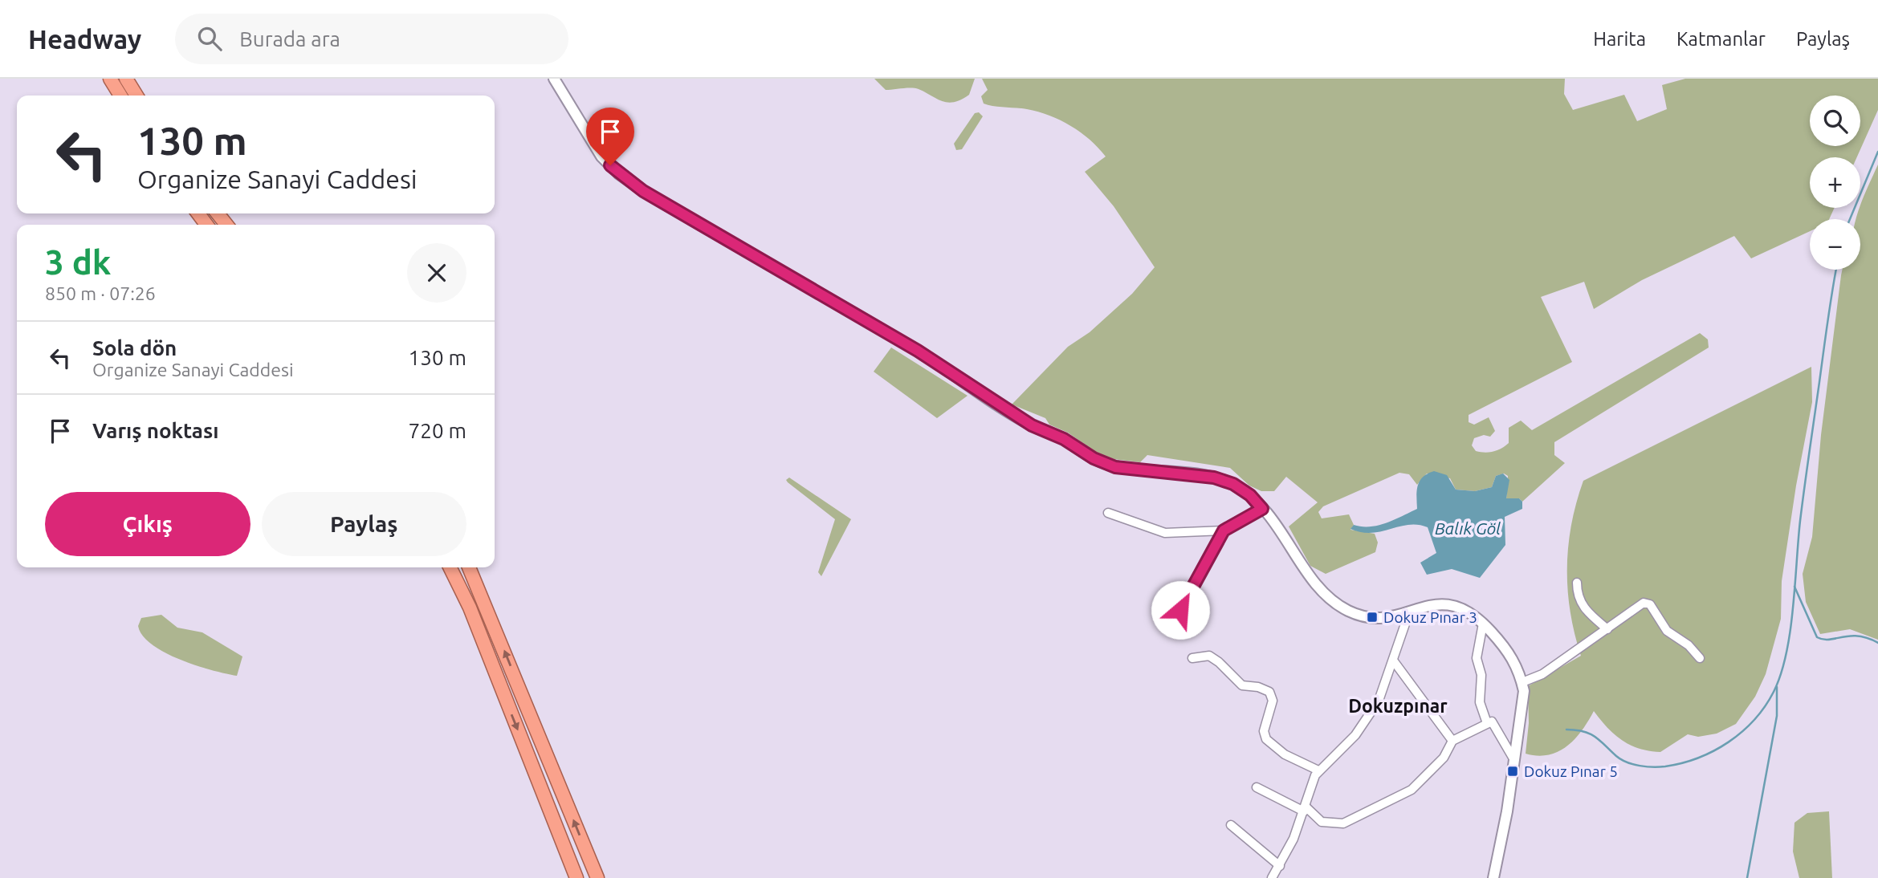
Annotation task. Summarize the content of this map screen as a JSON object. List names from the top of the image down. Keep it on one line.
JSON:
{"districts":["Dokuzpınar"],"water":["Balık Göl"],"places":{"transit":["Dokuz Pınar 3","Dokuz Pınar 5"]},"page":{"header":"Headway","search":"Burada ara","nav":["Harita","Katmanlar","Paylaş"],"map_buttons":["+","−"],"turn":["130 m","Organize Sanayi Caddesi"],"heading":["3 dk","850 m · 07:26"],"list":[{"name":"Sola dön","note":"Organize Sanayi Caddesi","value":"130 m"},{"name":"Varış noktası","value":"720 m"}],"buttons":["Çıkış","Paylaş"]}}
